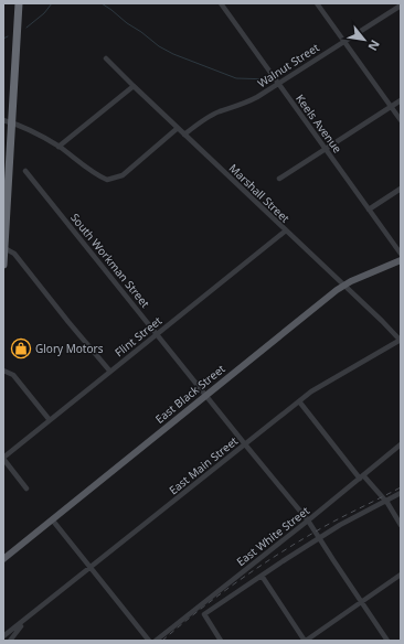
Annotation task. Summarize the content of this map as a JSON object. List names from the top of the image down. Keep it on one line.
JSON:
{"streets":{"main road":["East Black Street"],"street":["Walnut Street","Keels Avenue","Marshall Street","South Workman Street","Flint Street","East Main Street","East White Street"]},"crossings":[["Walnut Street","Keels Avenue"],["Walnut Street","Marshall Street"],["Marshall Street","Flint Street"],["Marshall Street","East Black Street"],["Marshall Street","East Main Street"],["South Workman Street","Flint Street"],["South Workman Street","East Black Street"],["South Workman Street","East Main Street"],["South Workman Street","East White Street"]],"places":{"shop":["Glory Motors"]},"north":"bottom right"}
